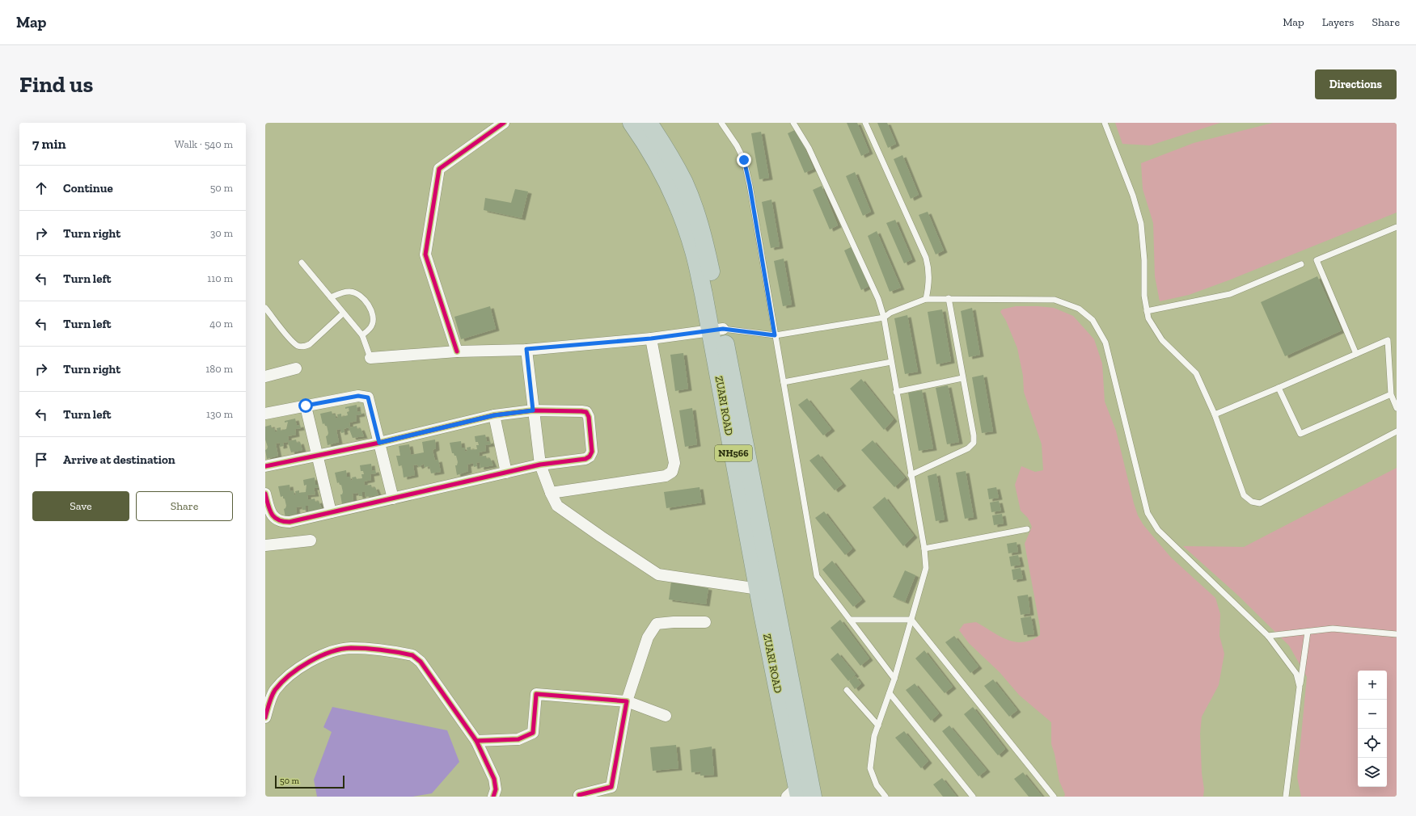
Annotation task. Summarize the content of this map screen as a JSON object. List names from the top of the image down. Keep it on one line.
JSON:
{"streets":{"highway":["ZUARI ROAD","NH566"]},"scale_bar":"50 m","page":{"header":"Map","nav":["Map","Layers","Share"],"buttons":["Directions",["Save","Share"]],"title":"Find us","heading":["7 min","Walk · 540 m"],"list":[["Continue","50 m"],["Turn right","30 m"],["Turn left","110 m"],["Turn left","40 m"],["Turn right","180 m"],["Turn left","130 m"],"Arrive at destination"],"map_buttons":["+","−"],"scale":"50 m"}}
